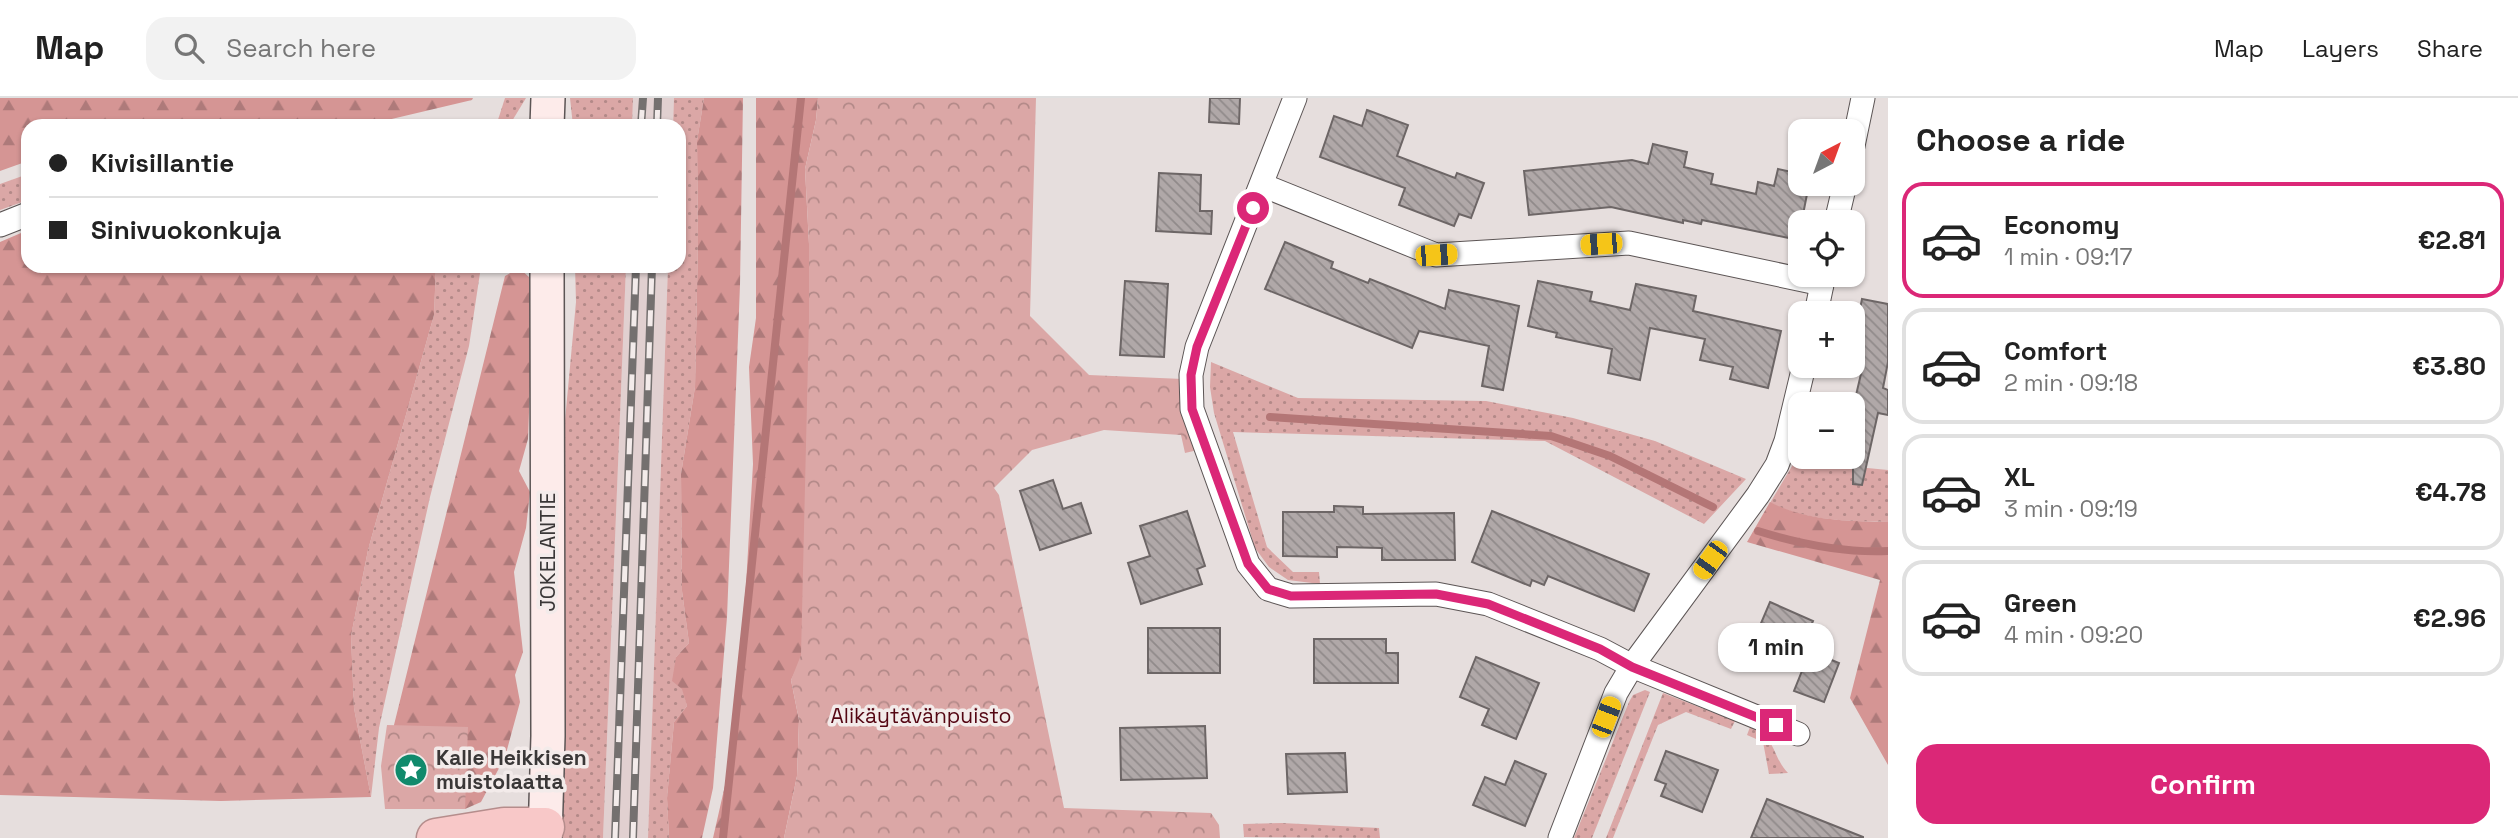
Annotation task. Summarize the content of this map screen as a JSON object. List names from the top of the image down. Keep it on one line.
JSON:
{"streets":{"main road":["JOKELANTIE"]},"parks":["Alikäytävänpuisto"],"places":{"place":["Kalle Heikkisen muistolaatta"]},"north":"top right","page":{"header":"Map","search":"Search here","nav":["Map","Layers","Share"],"heading":"Choose a ride","map_buttons":["+","−"],"banner":["Kivisillantie","Sinivuokonkuja"],"list":[{"name":"Economy","note":"1 min · 09:17","value":"€2.81"},{"name":"Comfort","note":"2 min · 09:18","value":"€3.80"},{"name":"XL","note":"3 min · 09:19","value":"€4.78"},{"name":"Green","note":"4 min · 09:20","value":"€2.96"}],"bubble":"1 min","buttons":"Confirm"}}
